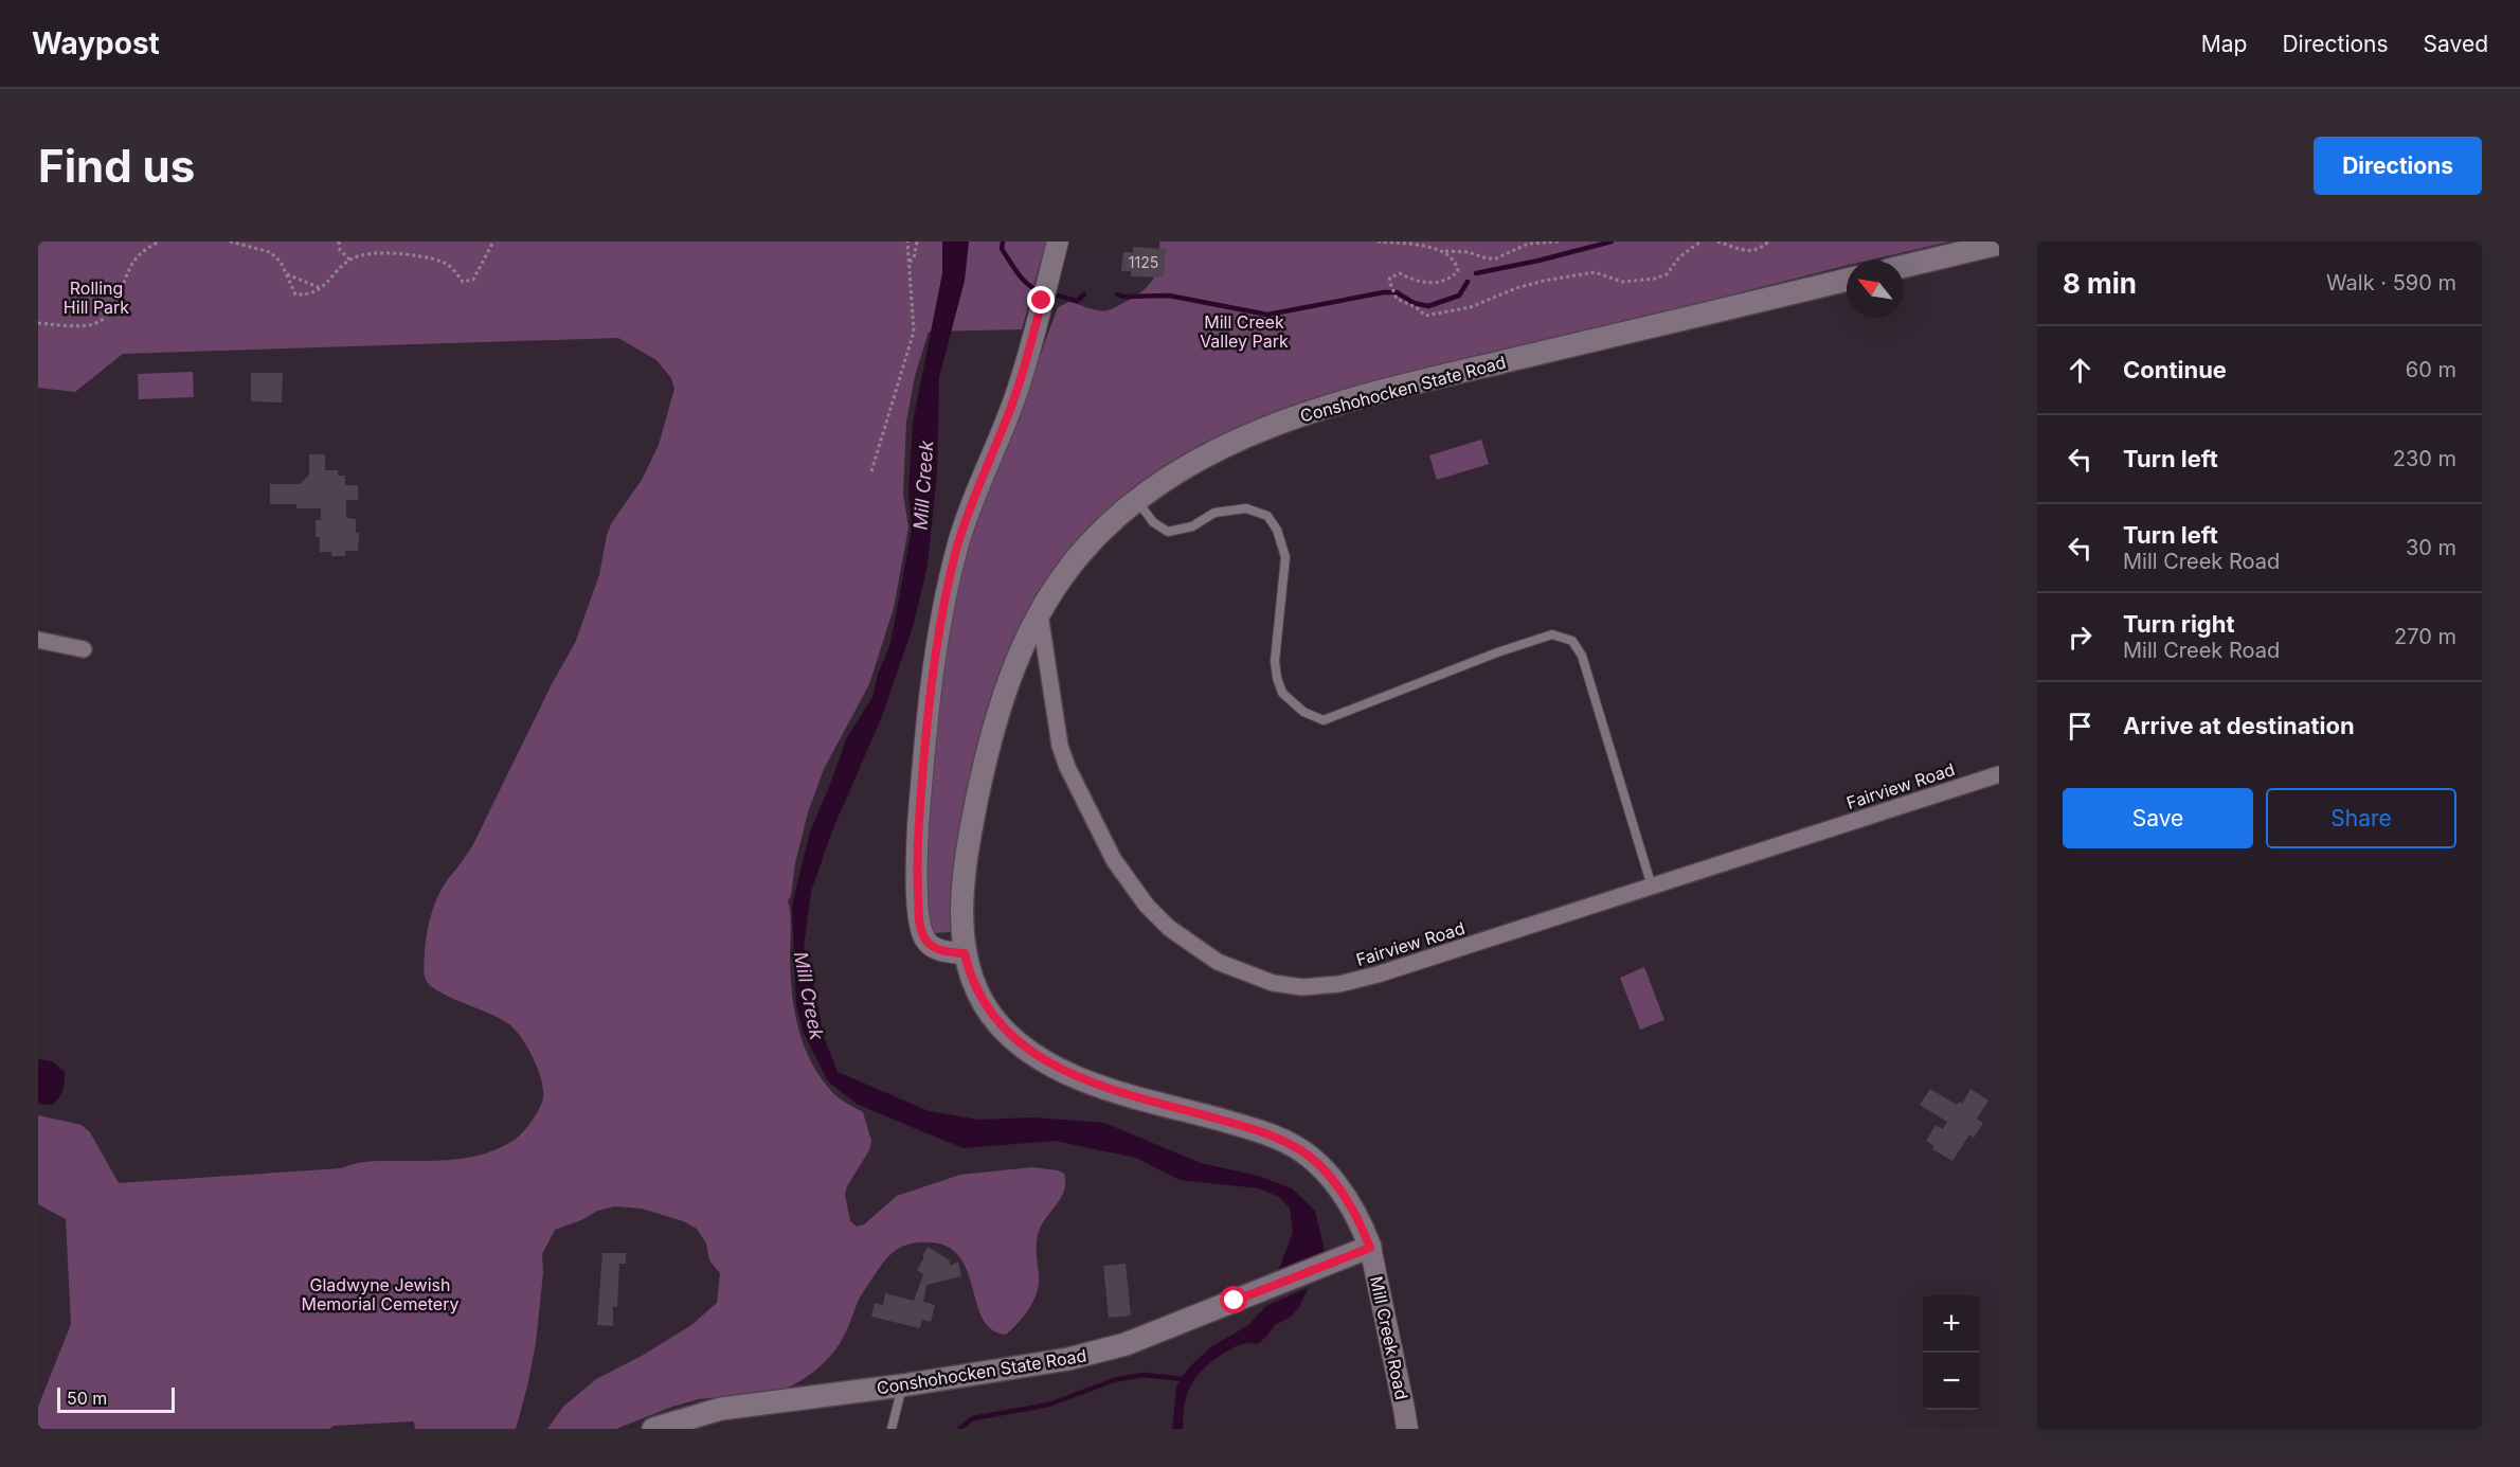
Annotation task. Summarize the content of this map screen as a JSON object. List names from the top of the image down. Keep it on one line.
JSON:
{"streets":{"main road":["Conshohocken State Road"],"street":["Fairview Road","Mill Creek Road"]},"crossings":[["Conshohocken State Road","Fairview Road"],["Conshohocken State Road","Mill Creek Road"]],"water":["Mill Creek"],"parks":["Rolling Hill Park","Mill Creek Valley Park","Gladwyne Jewish Memorial Cemetery"],"house_numbers":["1125"],"scale_bar":"50 m","north":"top left","page":{"header":"Waypost","nav":["Map","Directions","Saved"],"buttons":["Directions",["Save","Share"]],"title":"Find us","heading":["8 min","Walk · 590 m"],"list":[["Continue","60 m"],["Turn left","230 m"],["Turn left","Mill Creek Road","30 m"],["Turn right","Mill Creek Road","270 m"],"Arrive at destination"],"map_buttons":["+","−"],"scale":"50 m"}}
